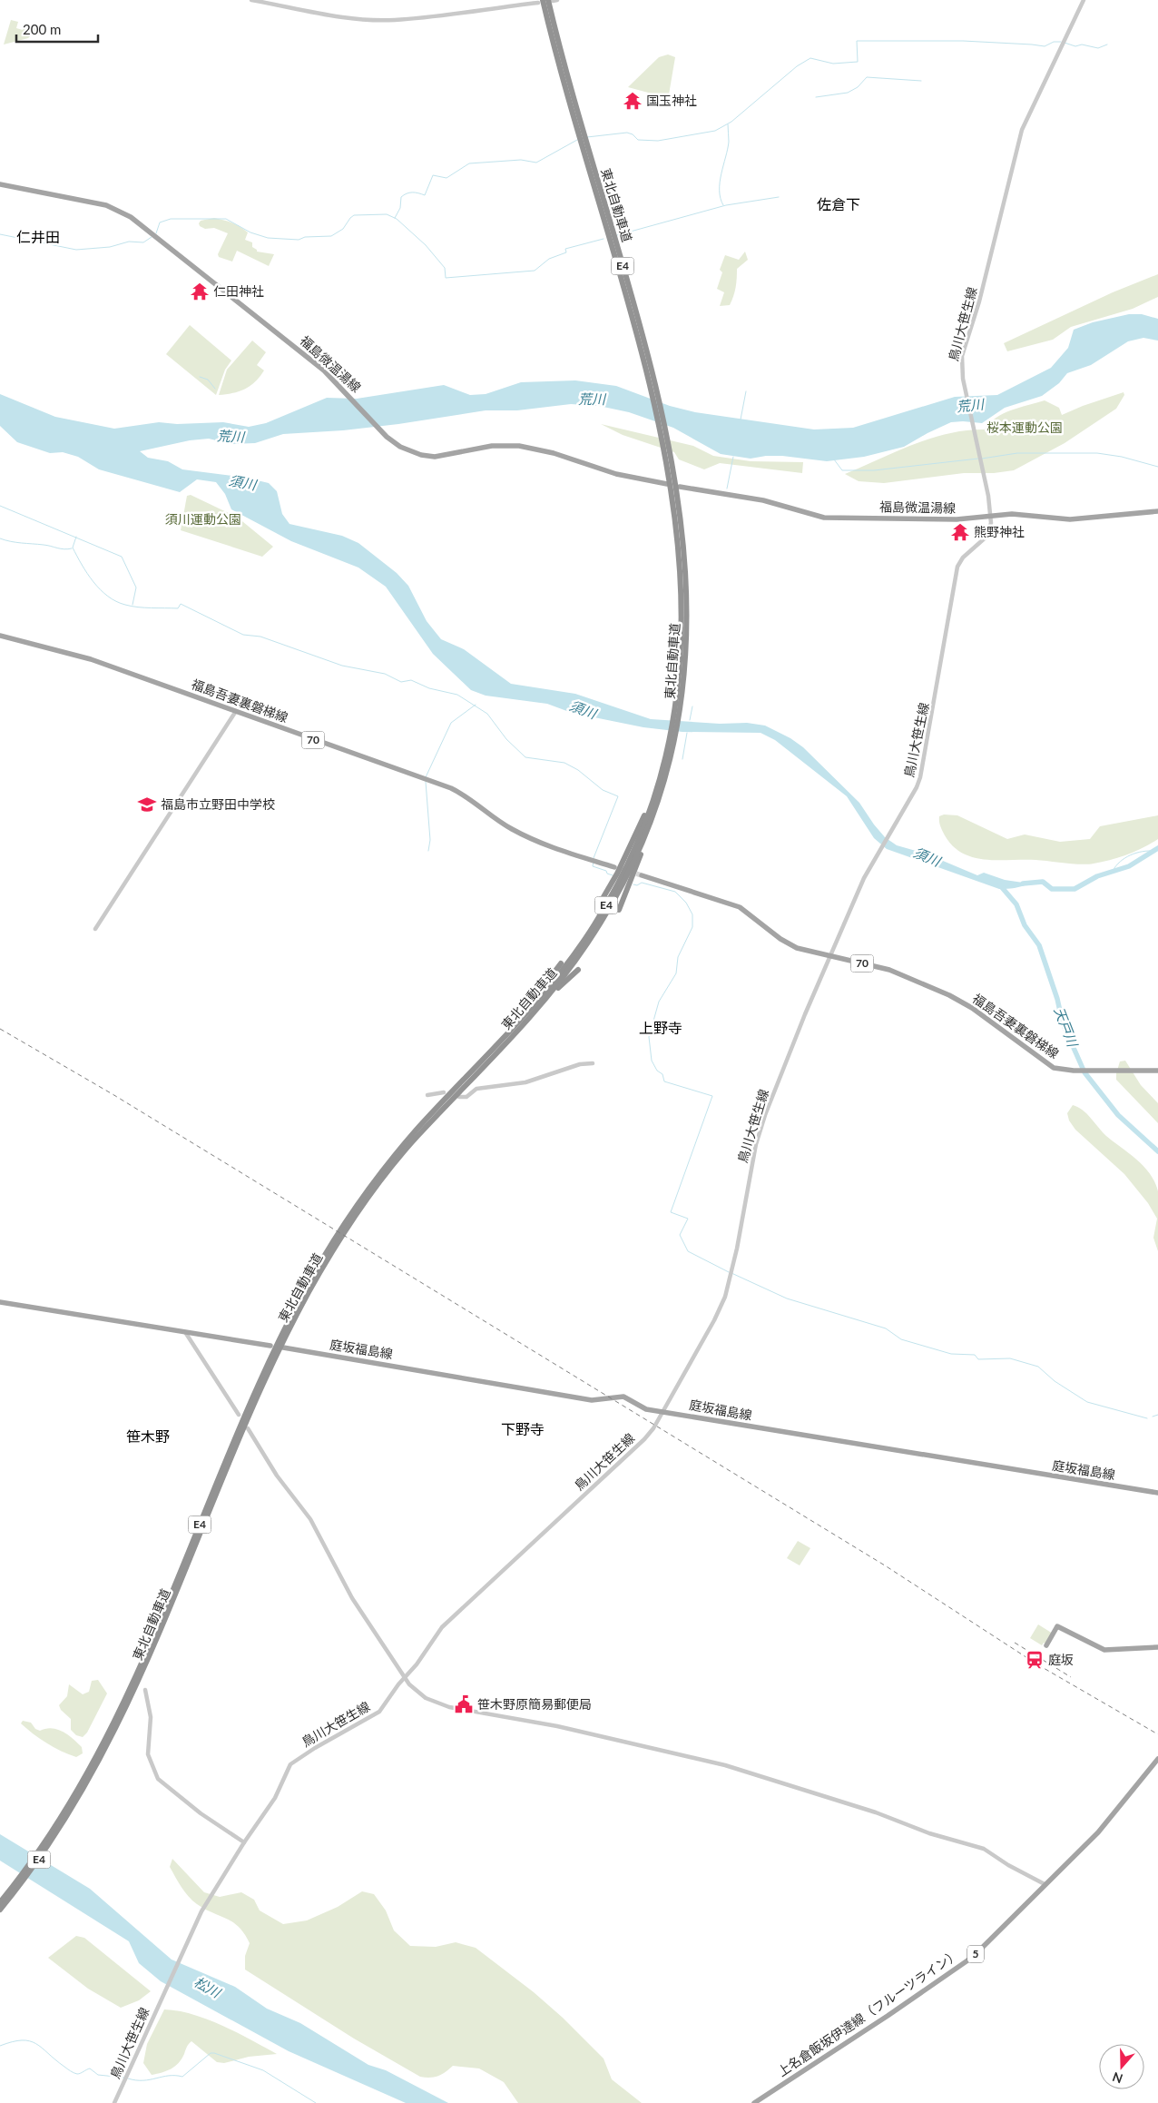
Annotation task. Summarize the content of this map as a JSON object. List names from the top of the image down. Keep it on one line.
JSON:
{"streets":{"highway":["東北自動車道","E4"],"main road":["福島微温湯線","福島吾妻裏磐梯線","70","庭坂福島線","5","上名倉飯坂伊達線（フルーツライン）"],"street":["鳥川大笹生線"]},"crossings":[["鳥川大笹生線","福島微温湯線"],["鳥川大笹生線","福島吾妻裏磐梯線"],["鳥川大笹生線","庭坂福島線"]],"districts":["佐倉下","仁井田","上野寺","下野寺","笹木野"],"water":["荒川","須川","天戸川","松川"],"parks":["桜本運動公園","須川運動公園"],"places":{"temple":["国玉神社","仁田神社","熊野神社"],"school or university":["福島市立野田中学校"],"station":["庭坂"],"public building":["笹木野原簡易郵便局"]},"scale_bar":"200 m","north":"bottom"}
